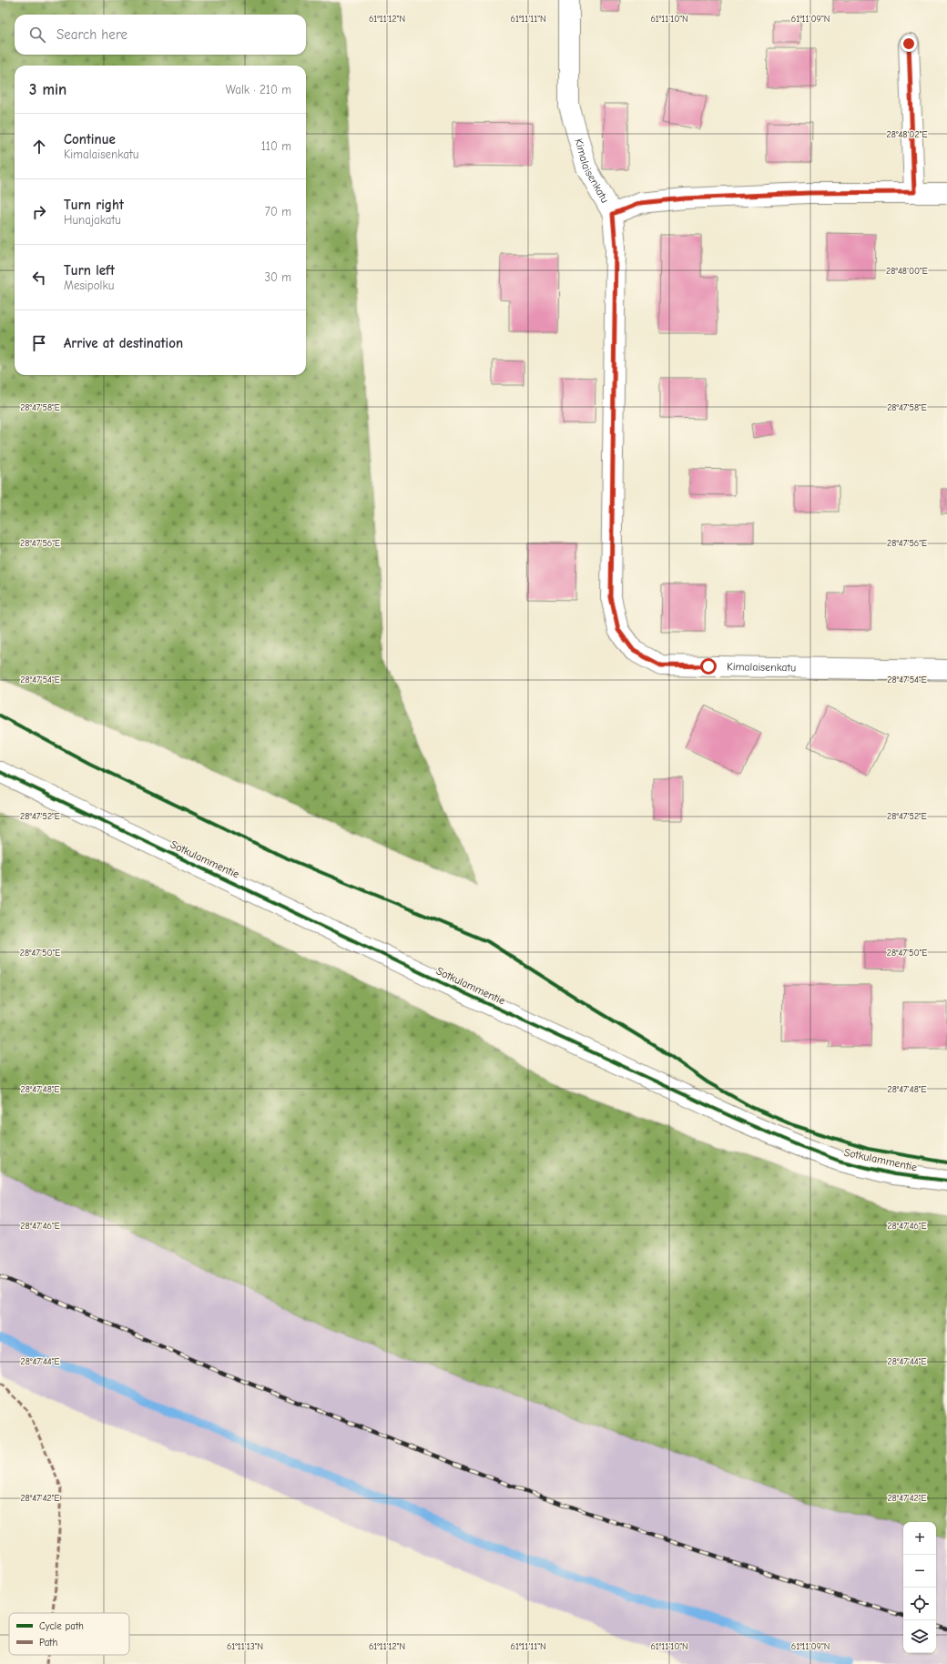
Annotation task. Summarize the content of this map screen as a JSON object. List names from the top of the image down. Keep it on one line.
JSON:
{"streets":{"street":["Kimalaisenkatu","Sotkulammentie"]},"legend":["Cycle path","Path"],"page":{"search":"Search here","heading":["3 min","Walk · 210 m"],"list":[["Continue","Kimalaisenkatu","110 m"],["Turn right","Hunajakatu","70 m"],["Turn left","Mesipolku","30 m"],"Arrive at destination"],"map_buttons":["+","−"]},"coordinates":["61°11'12\"N","61°11'11\"N","61°11'10\"N","61°11'09\"N","28°48'02\"E","28°48'00\"E","28°47'58\"E","28°47'56\"E","28°47'54\"E","28°47'52\"E","28°47'50\"E","28°47'48\"E","28°47'46\"E","28°47'44\"E","28°47'42\"E","61°11'13\"N"]}
